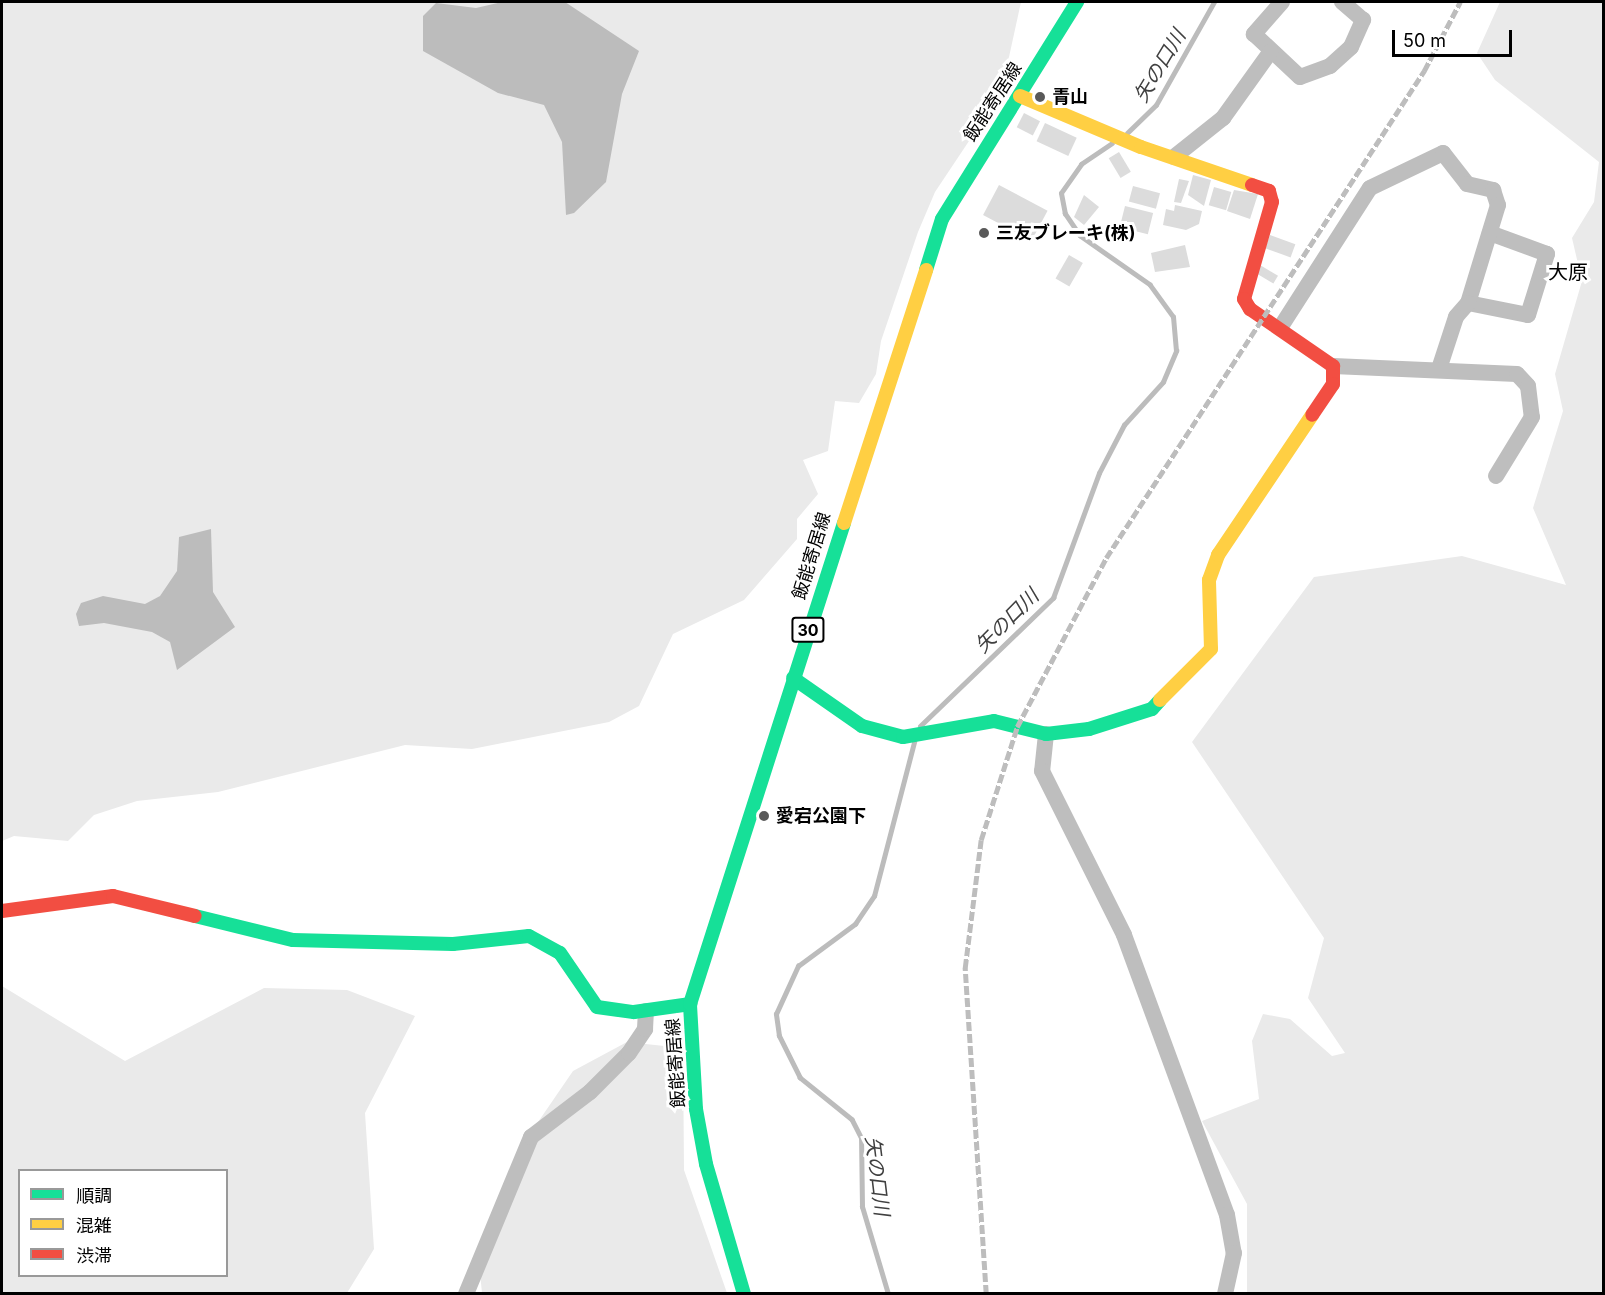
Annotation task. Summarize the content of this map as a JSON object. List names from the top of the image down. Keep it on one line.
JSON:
{"streets":{"street":["飯能寄居線","30"]},"districts":["大原"],"water":["矢の口川"],"places":["青山","三友ブレーキ(株)","愛宕公園下"],"legend":["順調","混雑","渋滞"],"scale_bar":"50 m"}
